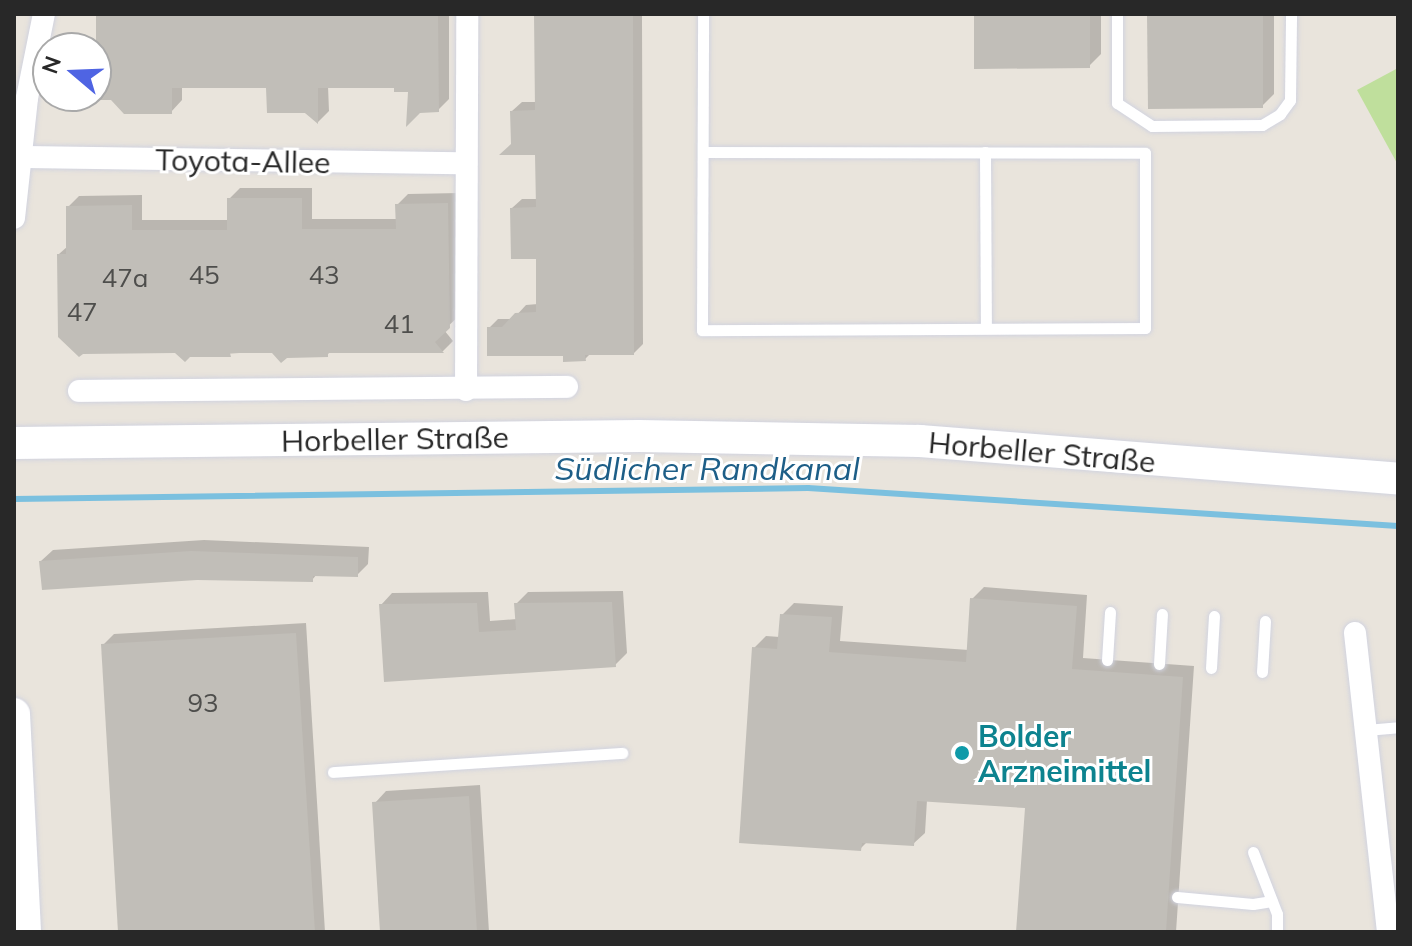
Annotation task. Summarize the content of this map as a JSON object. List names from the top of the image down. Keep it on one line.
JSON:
{"streets":{"main road":["Horbeller Straße"],"street":["Toyota-Allee"]},"water":["Südlicher Randkanal"],"places":["Bolder Arzneimittel"],"house_numbers":["45","43","47a","47","41","93"],"north":"left"}
